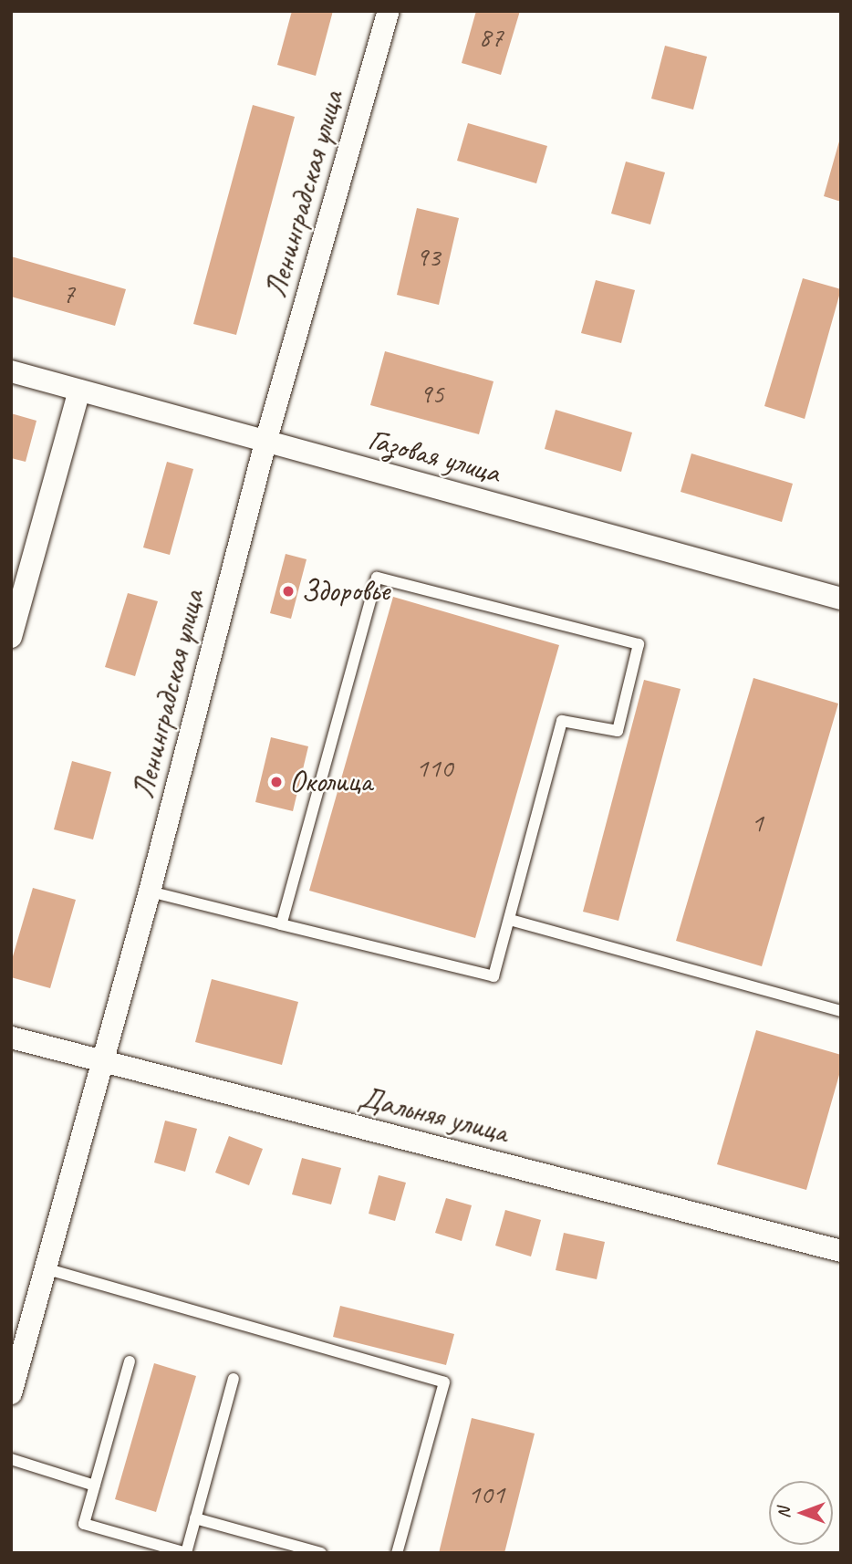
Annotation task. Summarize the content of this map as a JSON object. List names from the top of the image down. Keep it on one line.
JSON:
{"streets":{"street":["Ленинградская улица","Газовая улица","Дальняя улица"]},"crossings":[["Ленинградская улица","Газовая улица"],["Ленинградская улица","Дальняя улица"]],"places":["Здоровье","Околица"],"house_numbers":["87","93","7","95","110","1","101"],"north":"left"}
